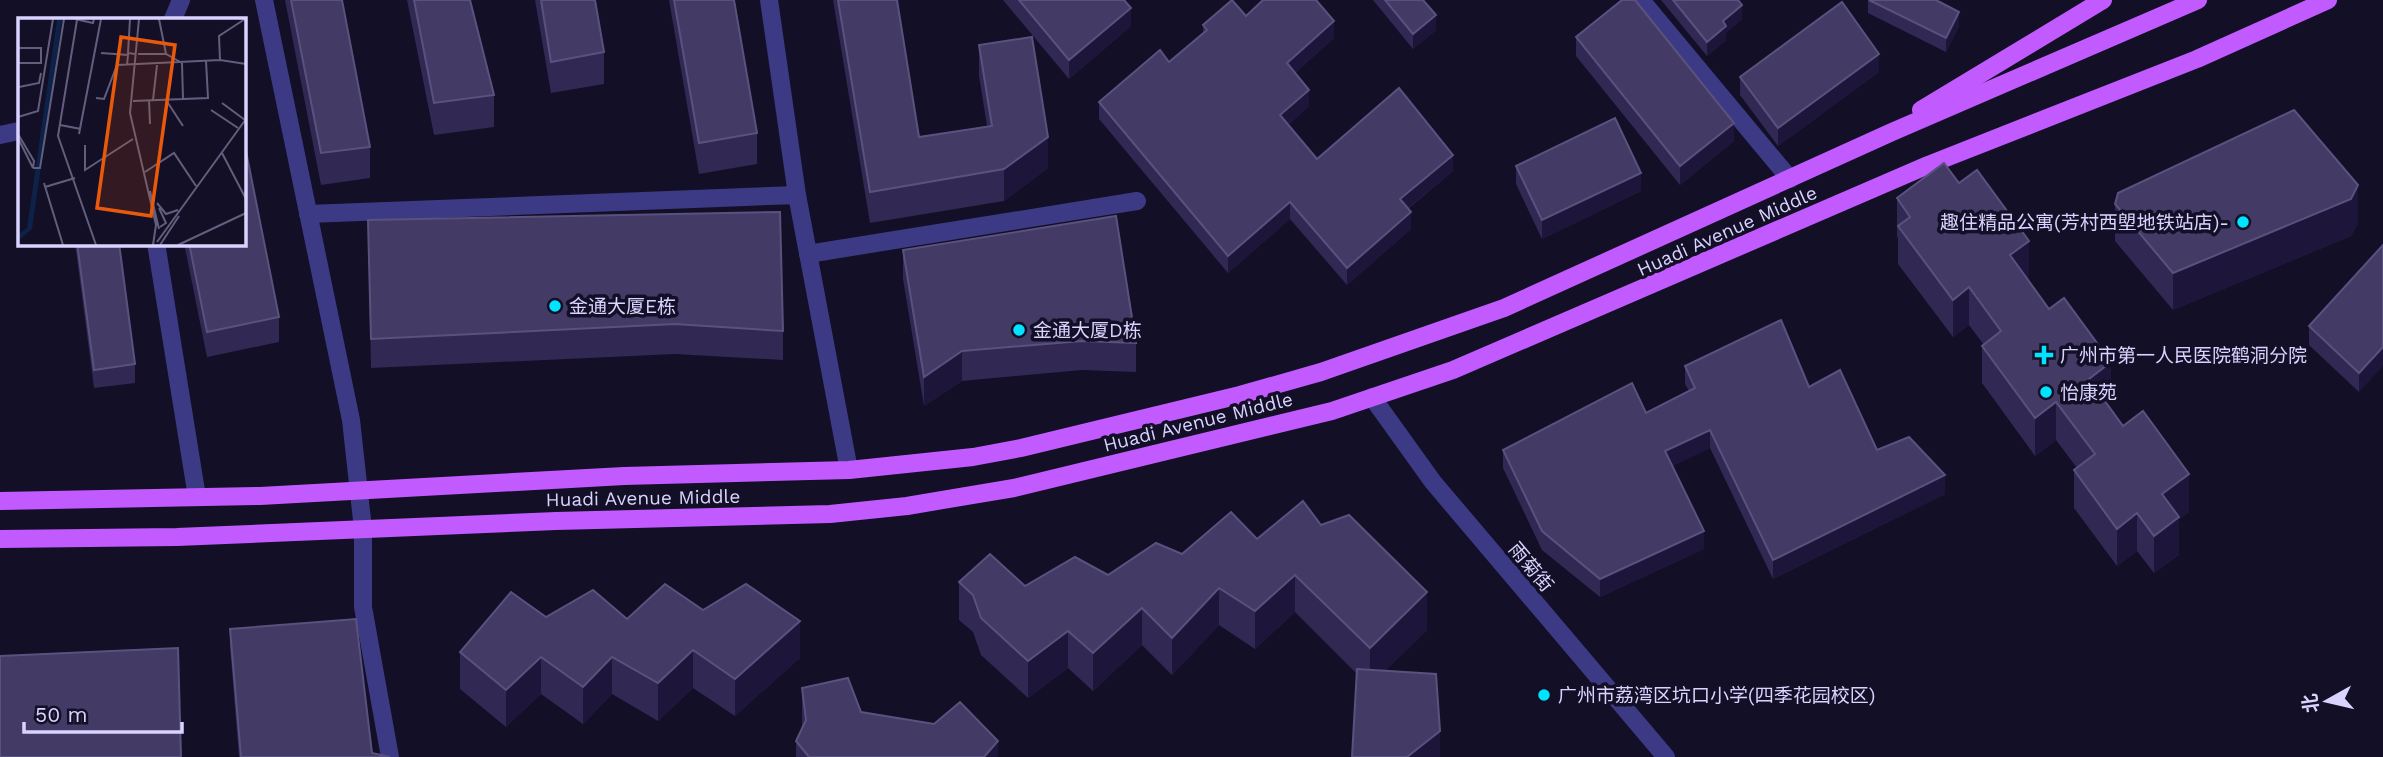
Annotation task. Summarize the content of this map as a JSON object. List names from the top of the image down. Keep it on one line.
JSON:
{"streets":{"main road":["Huadi Avenue Middle"],"street":["雨菊街"]},"crossings":[["Huadi Avenue Middle","雨菊街"]],"places":{"other":["趣住精品公寓(芳村西塱地铁站店)-","金通大厦E栋","金通大厦D栋","怡康苑","广州市荔湾区坑口小学(四季花园校区)"],"health":["广州市第一人民医院鹤洞分院"]},"scale_bar":"50 m","north":"left"}
